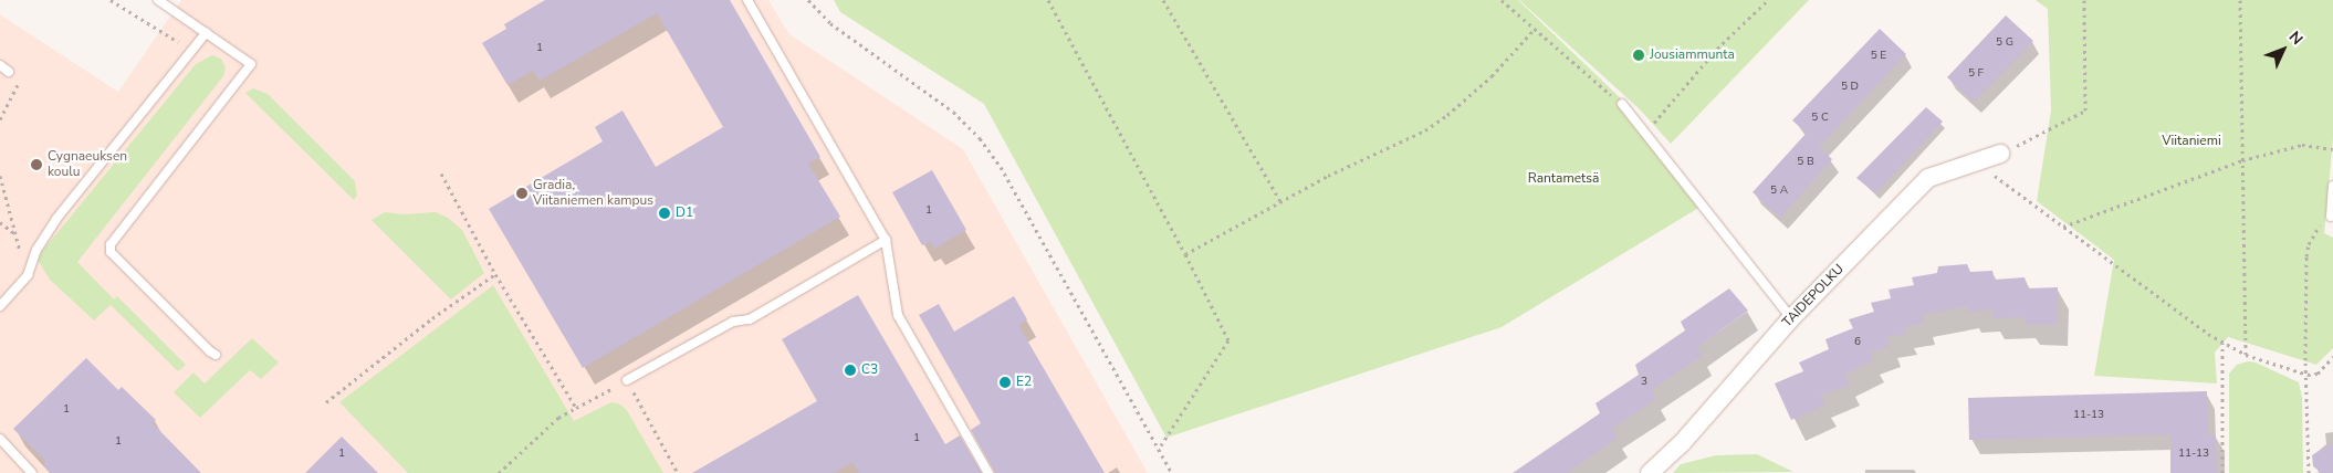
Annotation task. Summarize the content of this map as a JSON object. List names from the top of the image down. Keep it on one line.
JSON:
{"streets":{"street":["TAIDEPOLKU"]},"parks":["Viitaniemi","Rantametsä"],"places":["Jousiammunta","Cygnaeuksen koulu","Gradia, Viitaniemen kampus","D1","C3","E2"],"house_numbers":["5 G","1","5 E","5 F","5 D","5 C","5 B","5 A","1","6","3","1","11-13","1","1","1","11-13"],"north":"top right"}
